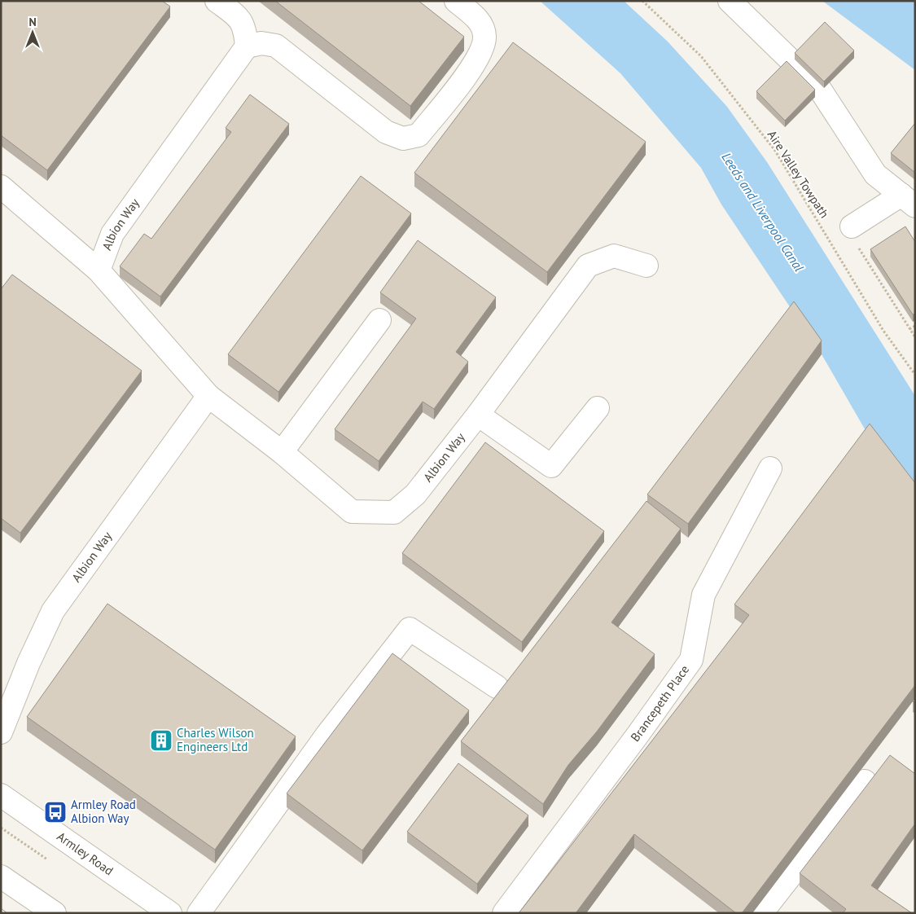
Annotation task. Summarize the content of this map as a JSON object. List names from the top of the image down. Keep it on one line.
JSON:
{"streets":{"street":["Albion Way","Brancepeth Place","Armley Road"],"path":["Aire Valley Towpath"]},"water":["Leeds and Liverpool Canal"],"places":{"building":["Charles Wilson Engineers Ltd"],"bus stop":["Armley Road Albion Way"]},"north":"top"}
